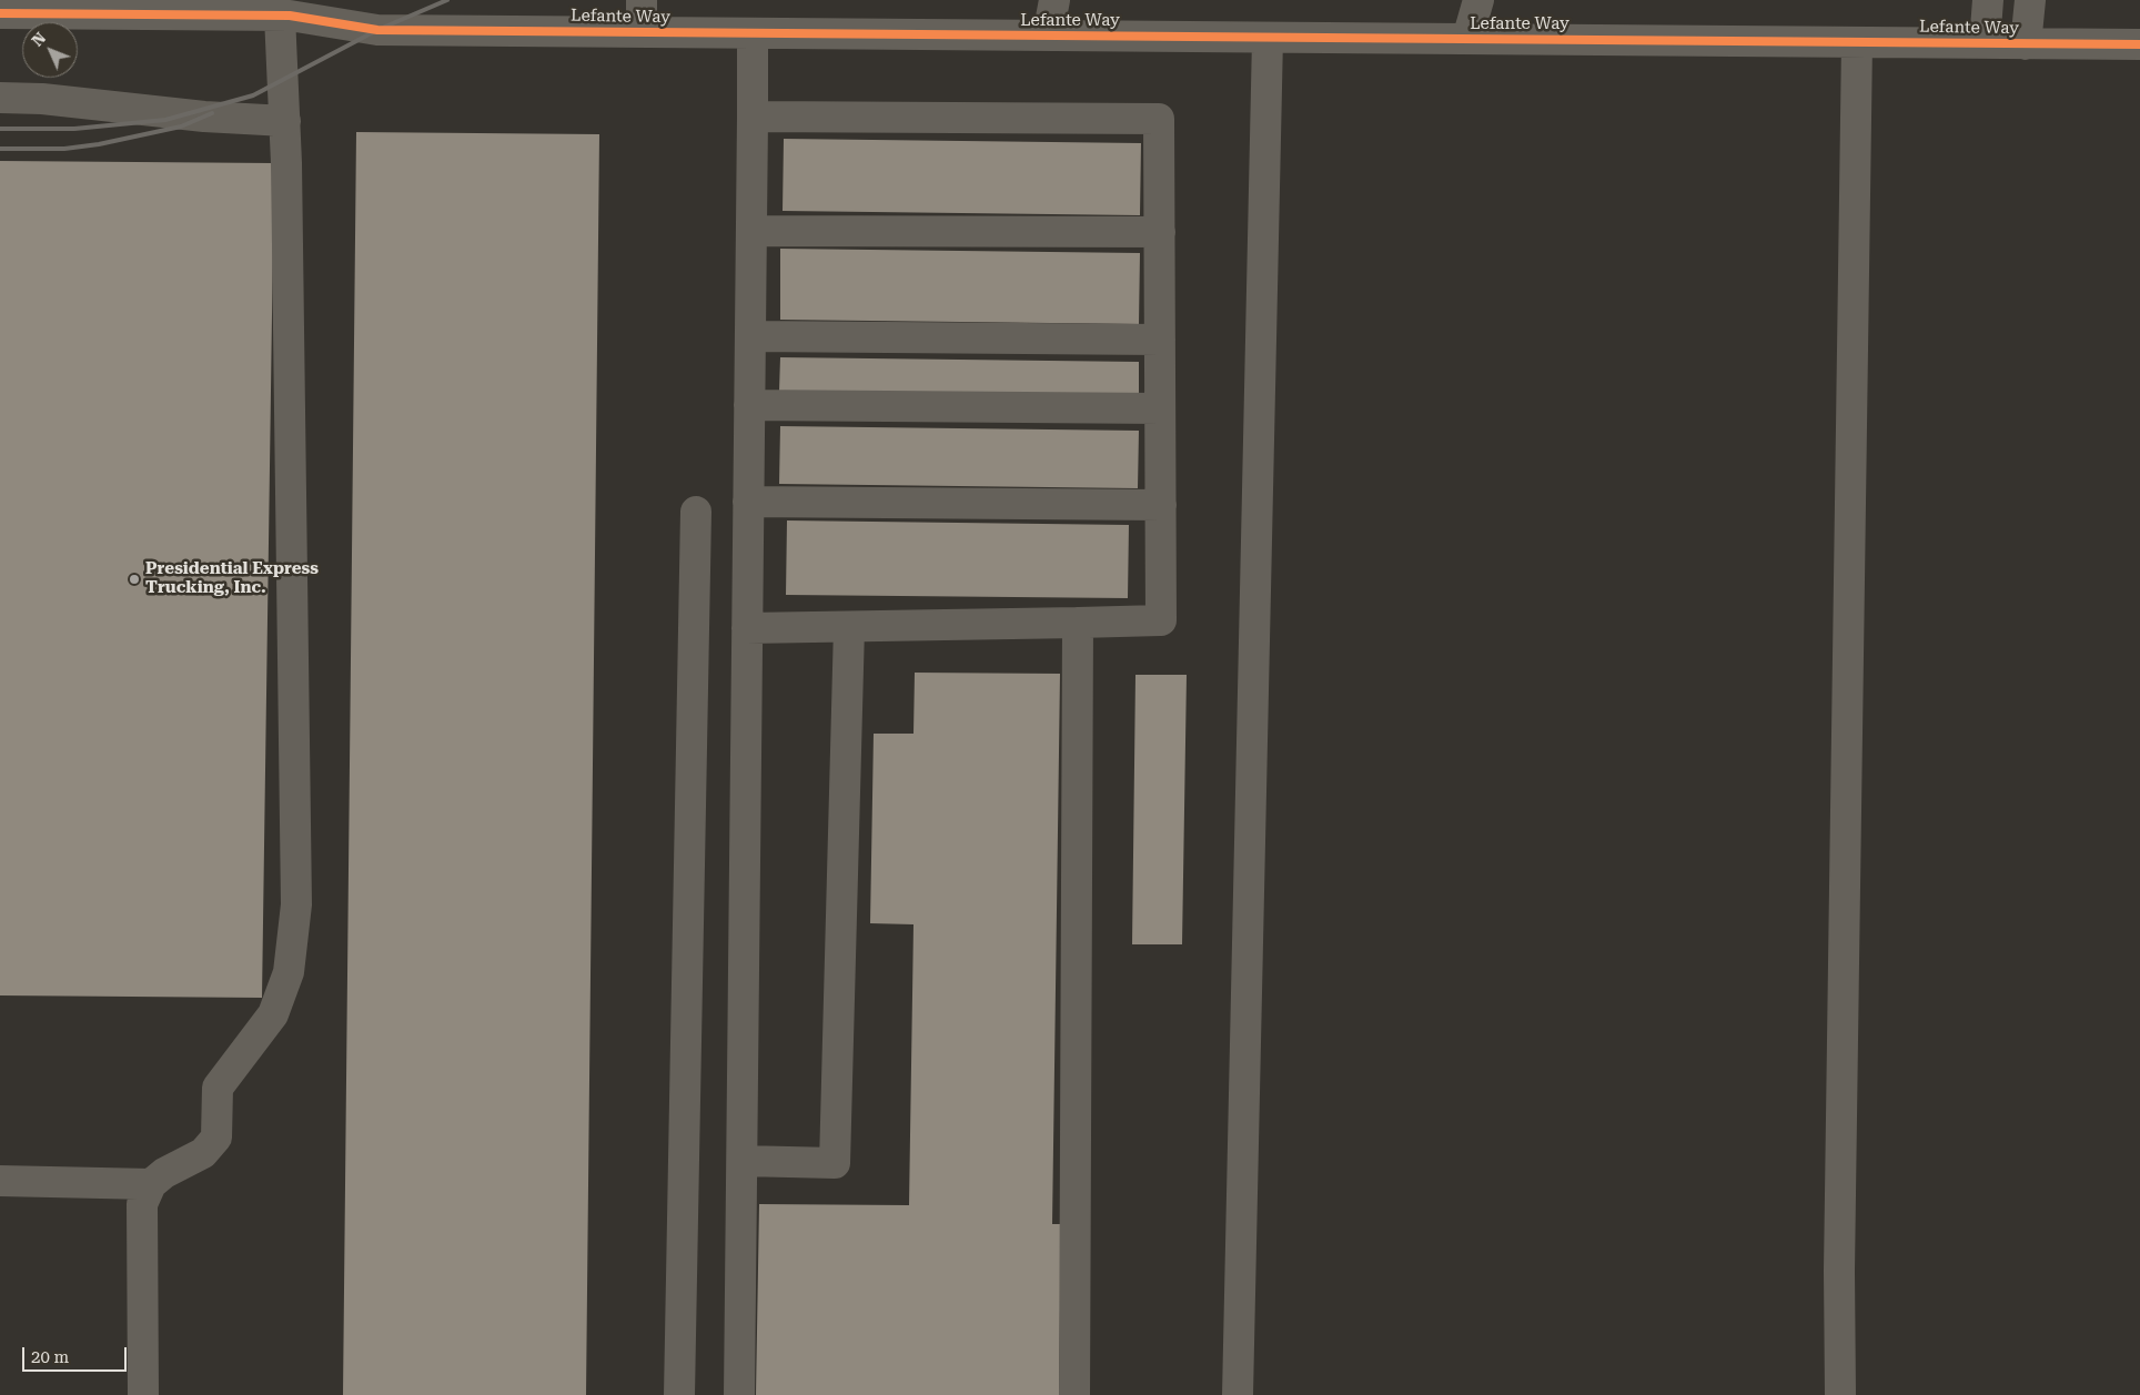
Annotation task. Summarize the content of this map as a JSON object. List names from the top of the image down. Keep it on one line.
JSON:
{"streets":{"street":["Lefante Way"]},"places":["Presidential Express Trucking, Inc."],"scale_bar":"20 m","north":"top left"}
